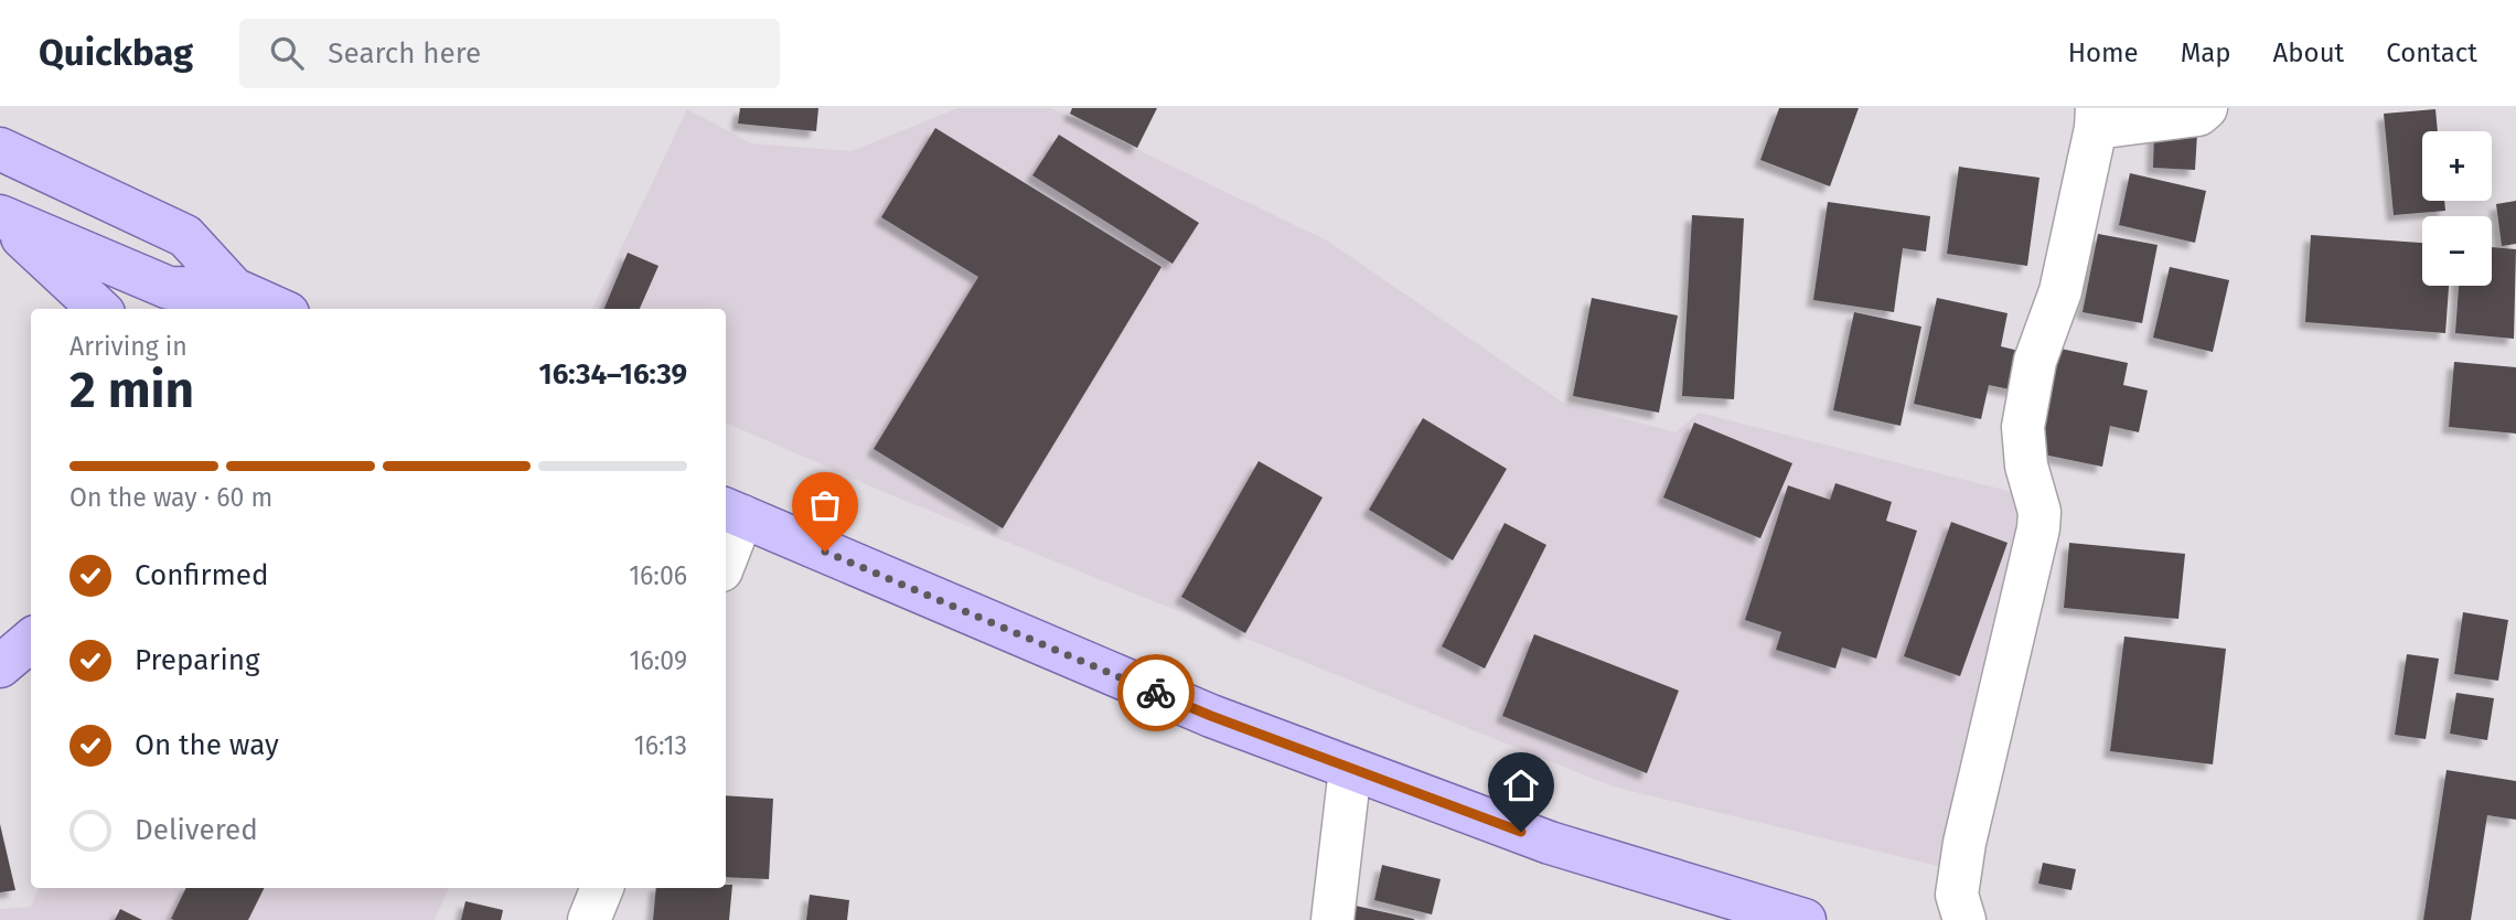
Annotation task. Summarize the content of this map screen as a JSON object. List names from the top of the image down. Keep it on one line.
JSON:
{"page":{"header":"Quickbag","search":"Search here","nav":["Home","Map","About","Contact"],"map_buttons":["+","−"],"heading":["2 min","Arriving in","16:34–16:39"],"bar":"On the way · 60 m","list":[["Confirmed","16:06"],["Preparing","16:09"],["On the way","16:13"],"Delivered"]}}
